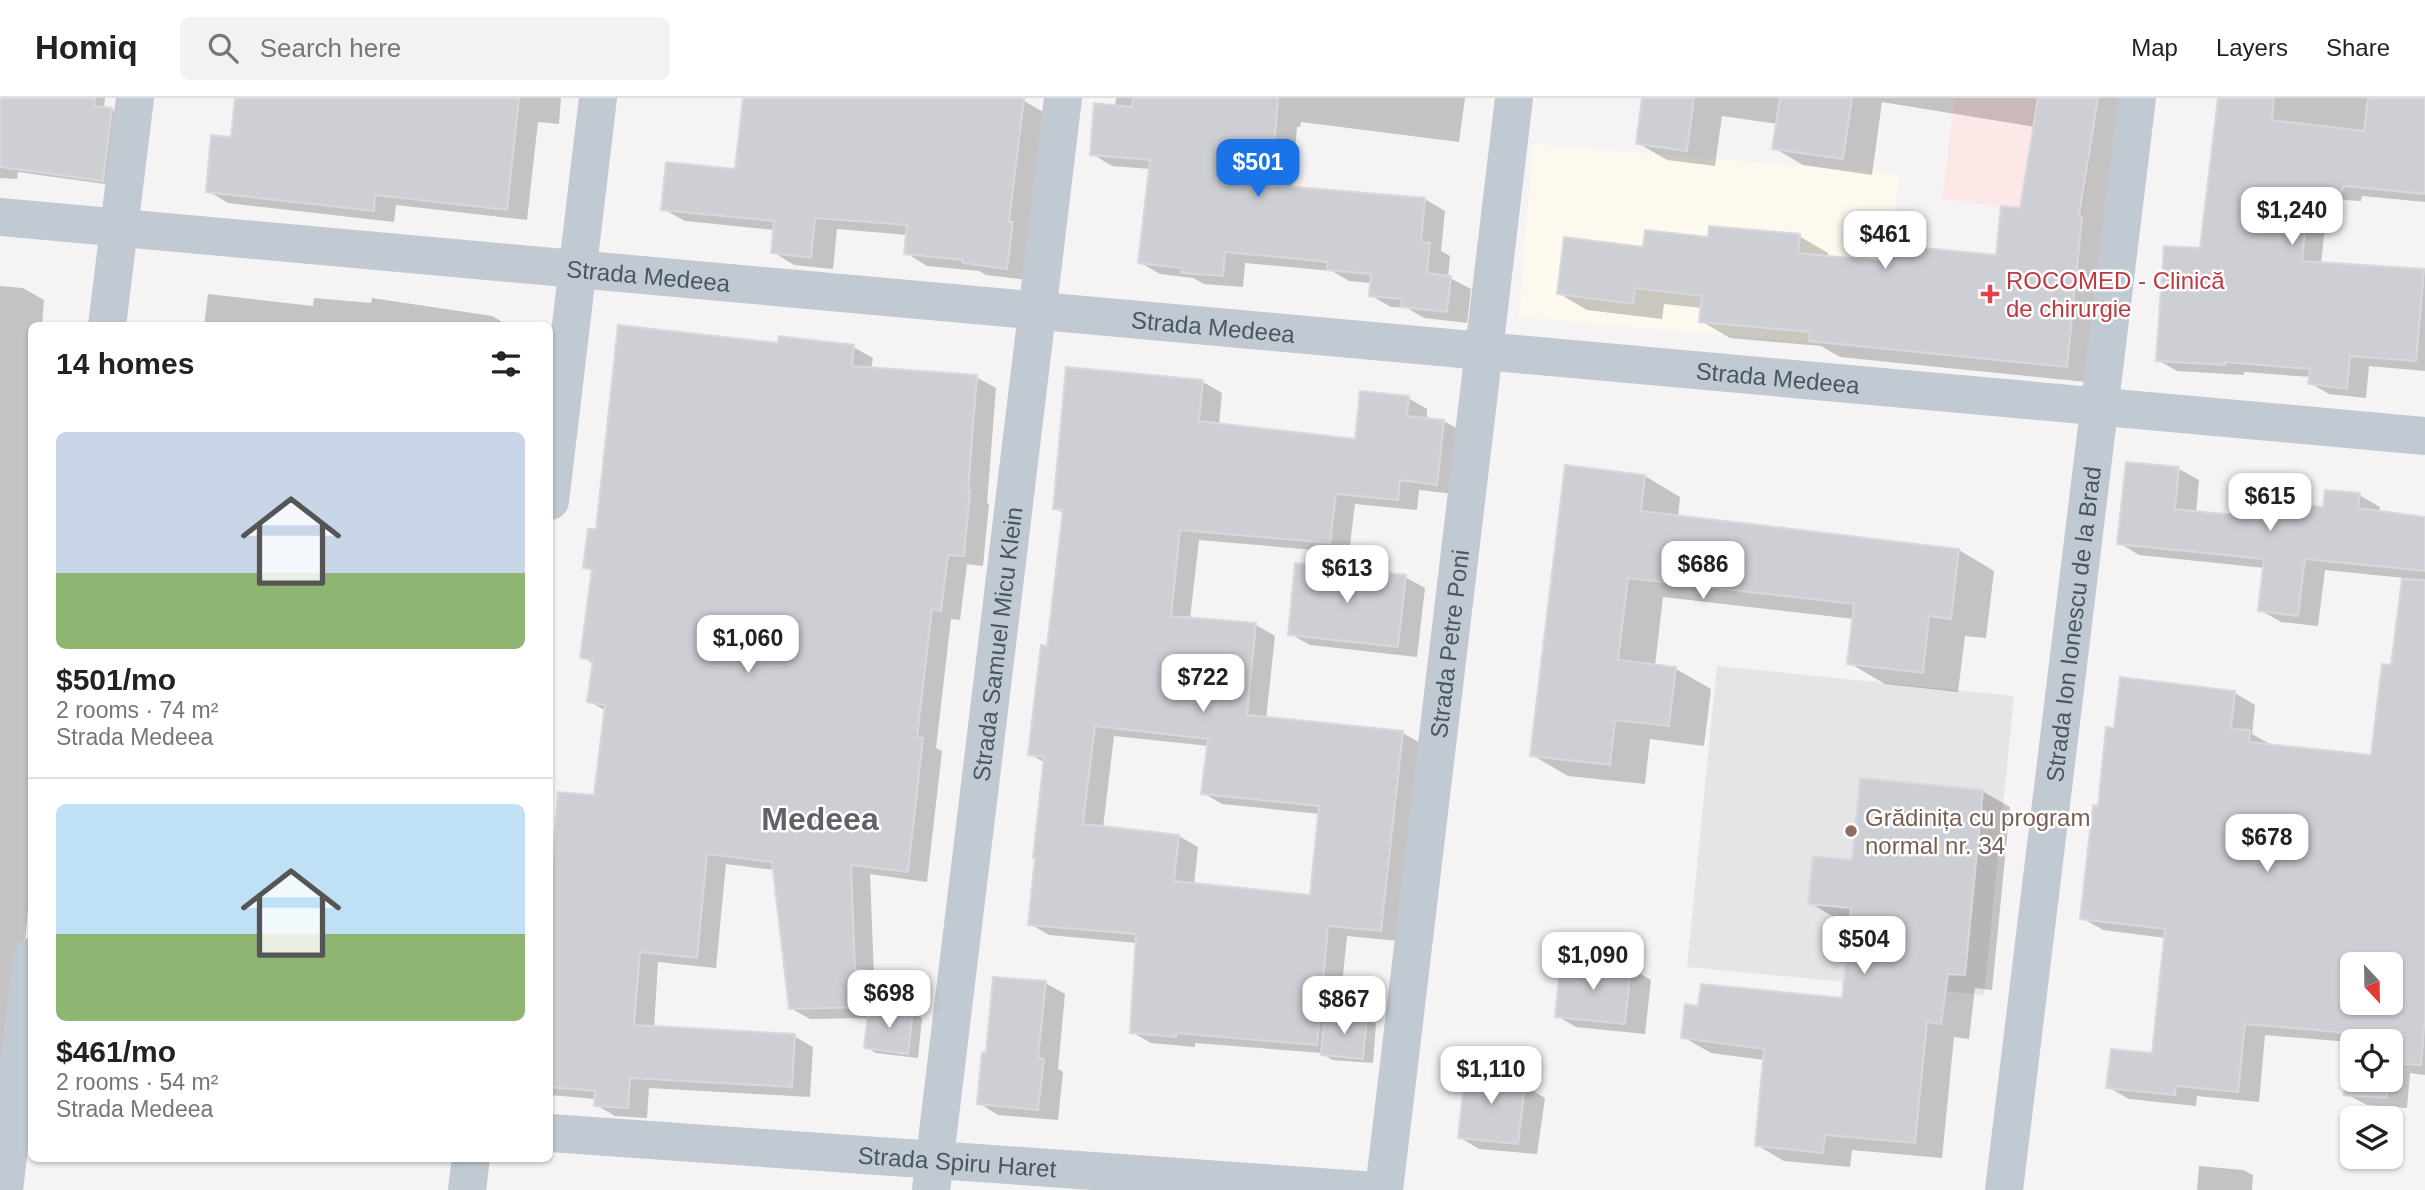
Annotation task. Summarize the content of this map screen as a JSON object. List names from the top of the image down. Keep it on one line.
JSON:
{"streets":{"street":["Strada Medeea","Strada Ion Ionescu de la Brad","Strada Samuel Micu Klein","Strada Petre Poni","Strada Spiru Haret"]},"crossings":[["Strada Medeea","Strada Ion Ionescu de la Brad"],["Strada Medeea","Strada Samuel Micu Klein"],["Strada Medeea","Strada Petre Poni"],["Strada Samuel Micu Klein","Strada Spiru Haret"]],"districts":["Medeea"],"places":{"health":["ROCOMED - Clinică de chirurgie"],"other":["Grădinița cu program normal nr. 34"]},"north":"bottom","page":{"header":"Homiq","search":"Search here","nav":["Map","Layers","Share"],"price":["$501","$1,240","$461","$615","$686","$613","$1,060","$722","$678","$504","$1,090","$698","$867","$1,110"],"heading":"14 homes","list":[{"name":"$501/mo","note":"2 rooms · 74 m² · Strada Medeea"},{"name":"$461/mo","note":"2 rooms · 54 m² · Strada Medeea"}]}}
